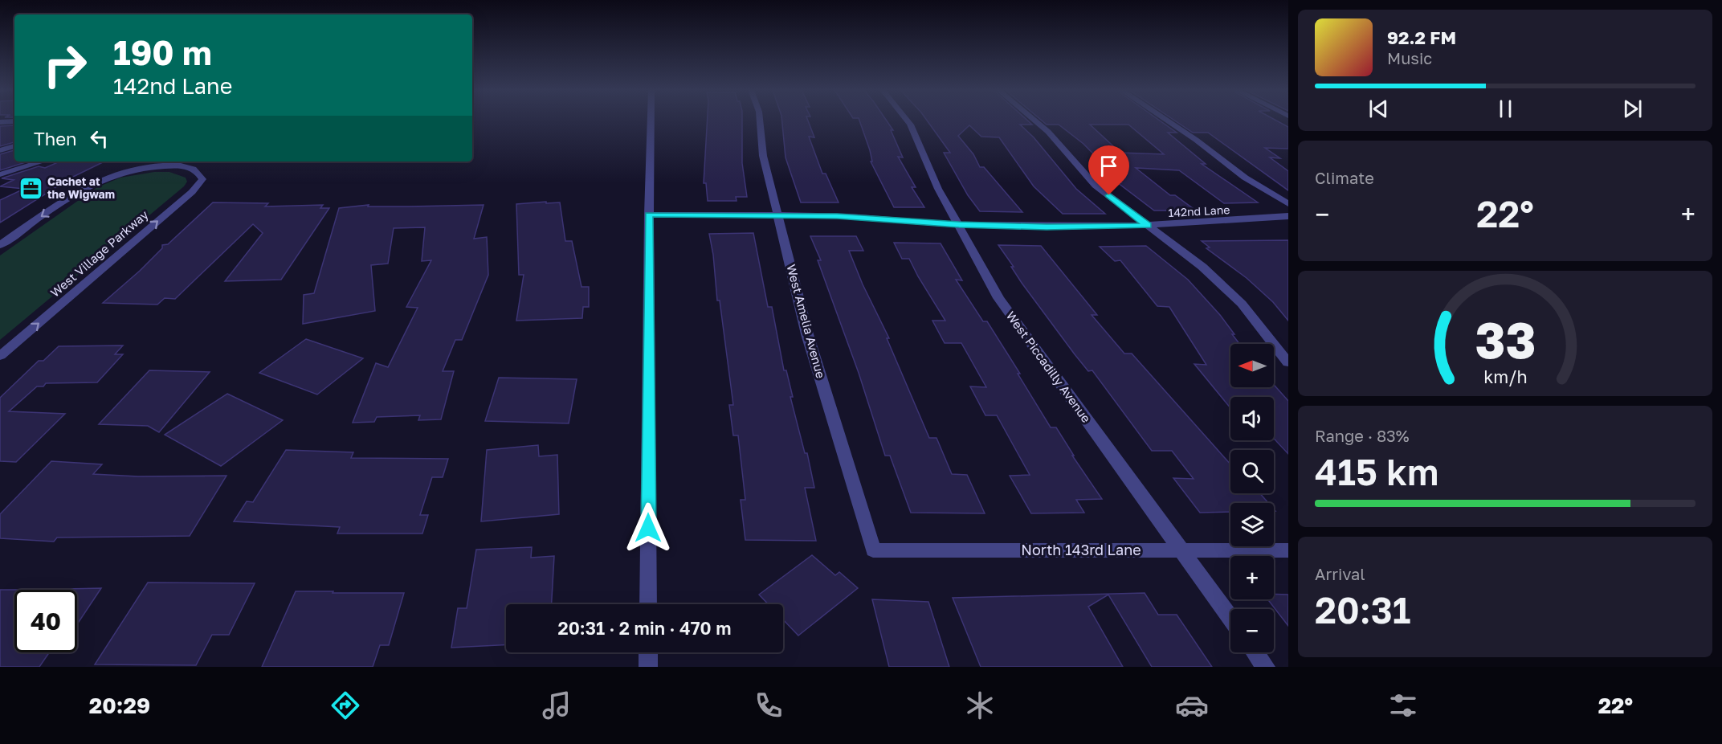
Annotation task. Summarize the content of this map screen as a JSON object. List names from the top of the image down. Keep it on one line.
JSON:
{"streets":{"street":["142nd Lane","West Village Parkway","West Amelia Avenue","West Piccadilly Avenue","North 143rd Lane"]},"crossings":[["142nd Lane","West Amelia Avenue"],["142nd Lane","West Piccadilly Avenue"],["West Amelia Avenue","North 143rd Lane"],["West Piccadilly Avenue","North 143rd Lane"]],"places":{"office":["Cachet at the Wigwam"]},"north":"left","page":{"turn":["190 m","142nd Lane"],"song":["92.2 FM","Music"],"then":"Then","tile":["Climate",["Range · 83%","415 km"],["Arrival","20:31"]],"heat":["−","22°","+"],"map_buttons":["+","−"],"limit":"40","trip":"20:31 · 2 min · 470 m","tabs":["20:29","22°"],"gauge":["33","km/h"]}}
